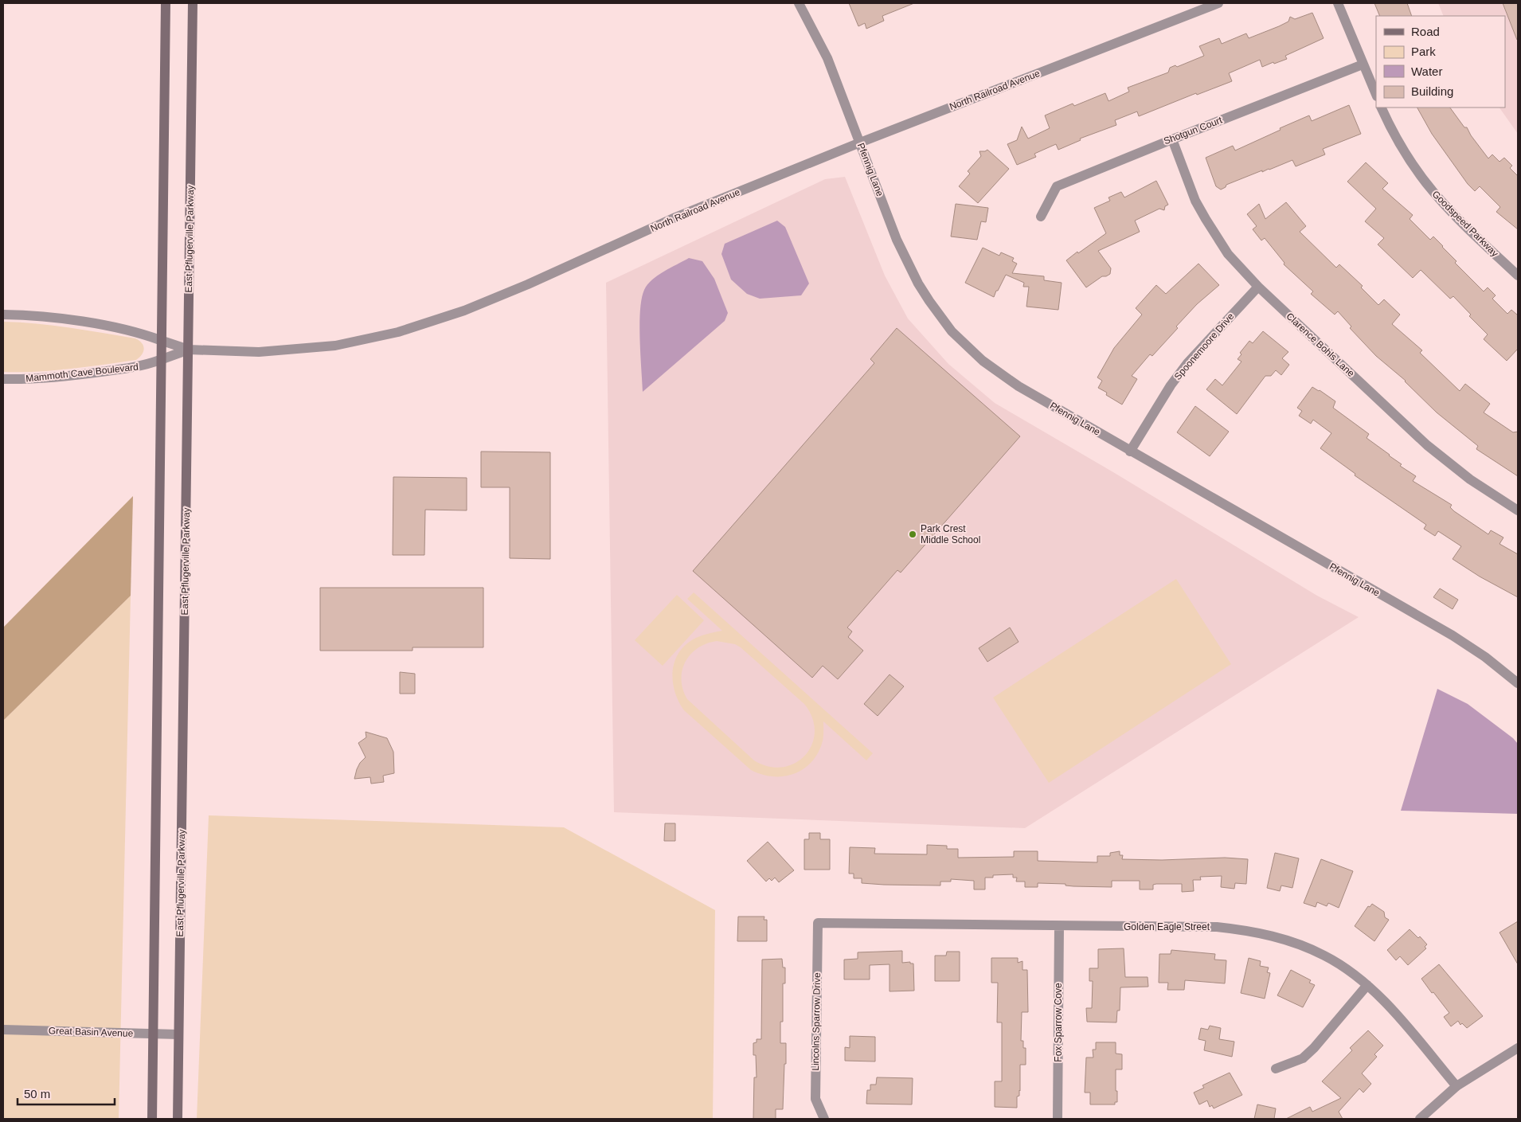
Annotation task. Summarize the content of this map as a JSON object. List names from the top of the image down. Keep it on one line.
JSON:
{"streets":{"main road":["East Pflugerville Parkway"],"street":["North Railroad Avenue","Shotgun Court","Pfennig Lane","Goodspeed Parkway","Clarence Bohls Lane","Spoonemoore Drive","Mammoth Cave Boulevard","Golden Eagle Street","Lincolns Sparrow Drive","Fox Sparrow Cove","Great Basin Avenue"]},"crossings":[["North Railroad Avenue","Pfennig Lane"],["North Railroad Avenue","East Pflugerville Parkway"],["North Railroad Avenue","Mammoth Cave Boulevard"],["Shotgun Court","Clarence Bohls Lane"],["Pfennig Lane","Spoonemoore Drive"],["East Pflugerville Parkway","Great Basin Avenue"],["Clarence Bohls Lane","Spoonemoore Drive"],["Golden Eagle Street","Lincolns Sparrow Drive"],["Golden Eagle Street","Fox Sparrow Cove"]],"places":["Park Crest Middle School"],"legend":["Road","Park","Water","Building"],"scale_bar":"50 m"}
